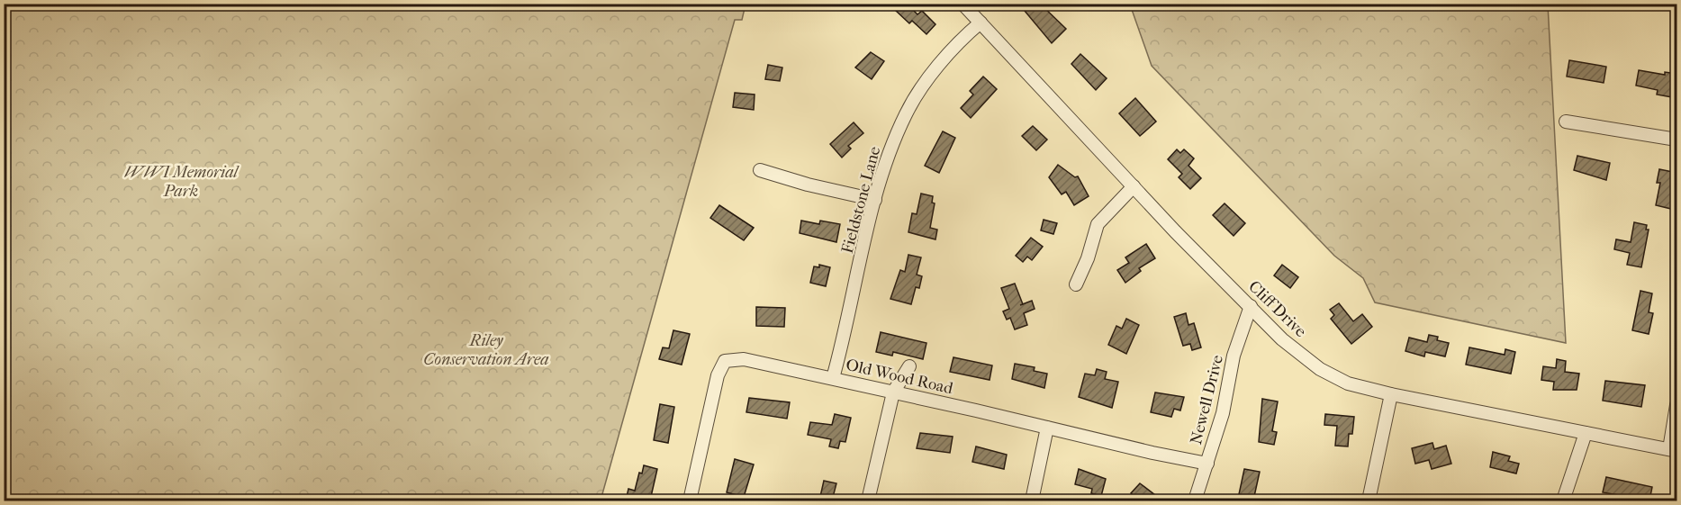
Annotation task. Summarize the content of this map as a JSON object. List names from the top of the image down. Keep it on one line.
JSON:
{"streets":{"street":["Fieldstone Lane","Cliff Drive","Old Wood Road","Newell Drive"]},"crossings":[["Fieldstone Lane","Cliff Drive"],["Fieldstone Lane","Old Wood Road"],["Cliff Drive","Newell Drive"],["Old Wood Road","Newell Drive"]],"parks":["WWI Memorial Park","Riley Conservation Area"]}
